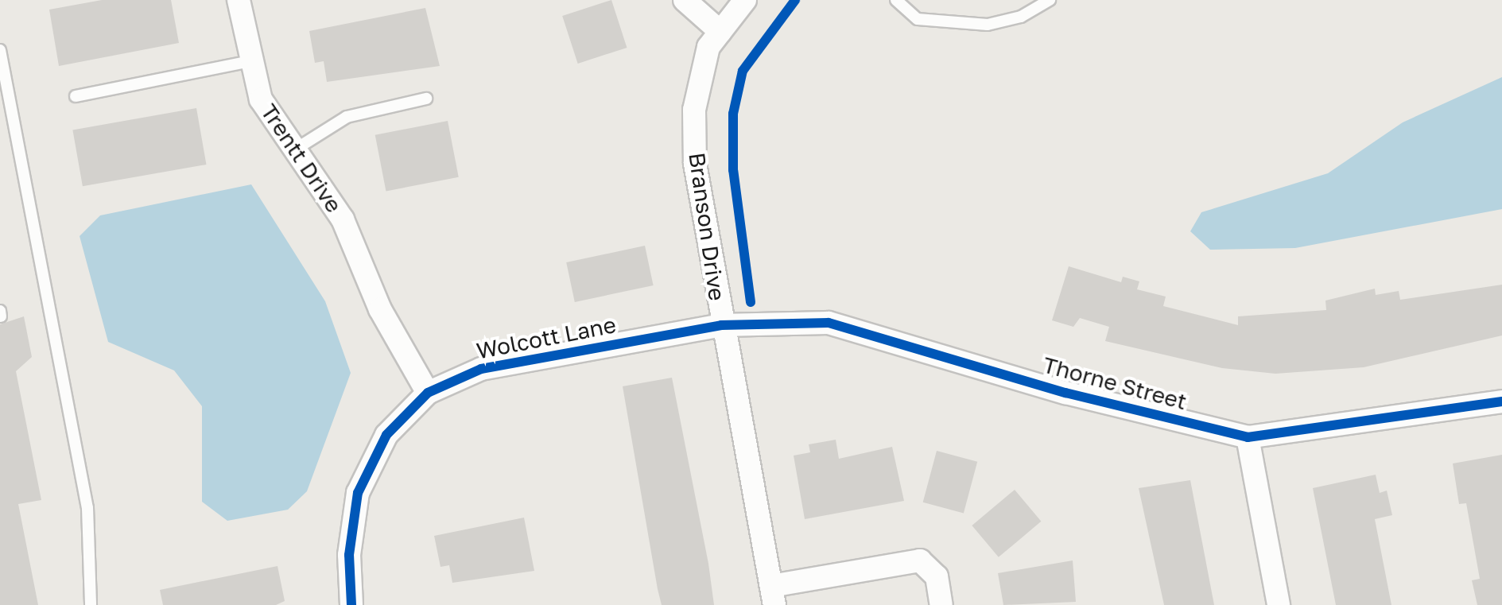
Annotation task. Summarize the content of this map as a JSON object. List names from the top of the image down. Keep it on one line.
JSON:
{"streets":{"street":["Trentt Drive","Branson Drive","Wolcott Lane","Thorne Street"]},"crossings":[["Trentt Drive","Wolcott Lane"],["Branson Drive","Wolcott Lane"],["Branson Drive","Thorne Street"],["Wolcott Lane","Thorne Street"]]}
